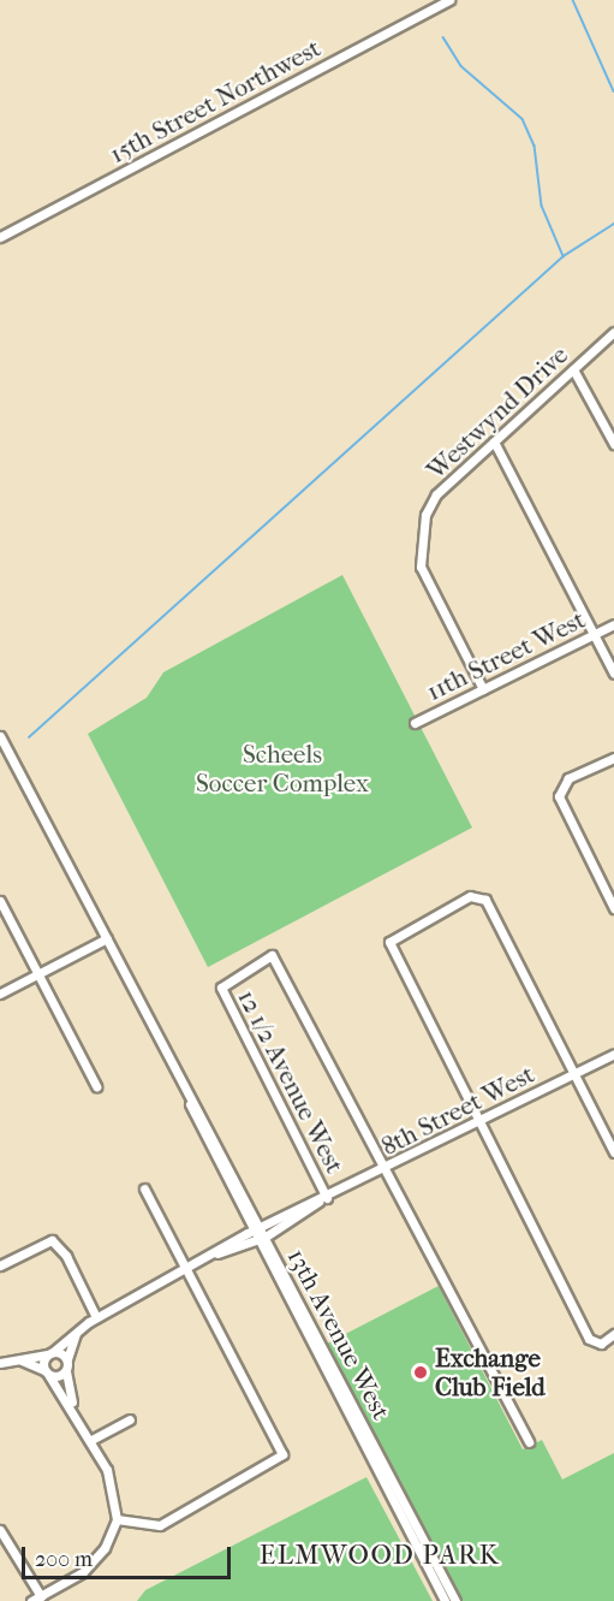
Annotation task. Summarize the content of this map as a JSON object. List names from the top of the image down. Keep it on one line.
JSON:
{"streets":{"street":["15th Street Northwest","Westwynd Drive","11th Street West","12 1/2 Avenue West","8th Street West","13th Avenue West"]},"crossings":[["Westwynd Drive","11th Street West"],["12 1/2 Avenue West","8th Street West"],["8th Street West","13th Avenue West"]],"districts":["ELMWOOD PARK"],"parks":["Scheels Soccer Complex"],"places":["Exchange Club Field"],"scale_bar":"200 m"}
